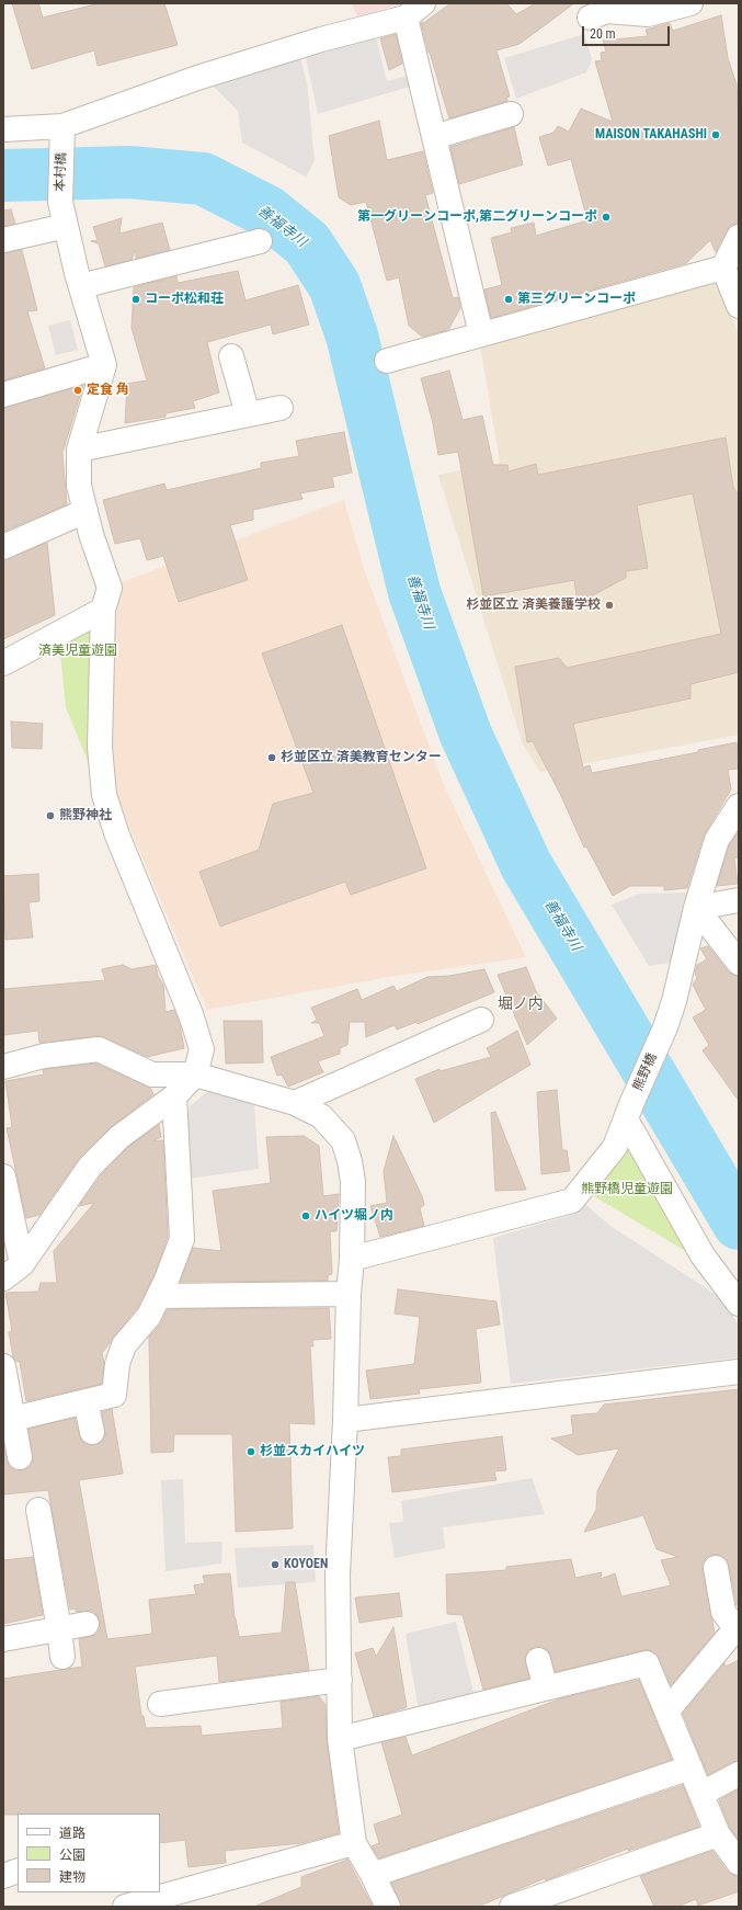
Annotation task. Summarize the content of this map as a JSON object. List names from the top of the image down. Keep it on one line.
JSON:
{"streets":{"street":["本村橋","熊野橋"]},"districts":["堀ノ内"],"water":["善福寺川"],"parks":["済美児童遊園","熊野橋児童遊園"],"places":["MAISON TAKAHASHI","第一グリーンコーポ,第二グリーンコーポ","コーポ松和荘","第三グリーンコーポ","定食 角","杉並区立 済美養護学校","杉並区立 済美教育センター","熊野神社","ハイツ堀ノ内","杉並スカイハイツ","KOYOEN"],"legend":["道路","公園","建物"],"scale_bar":"20 m"}
